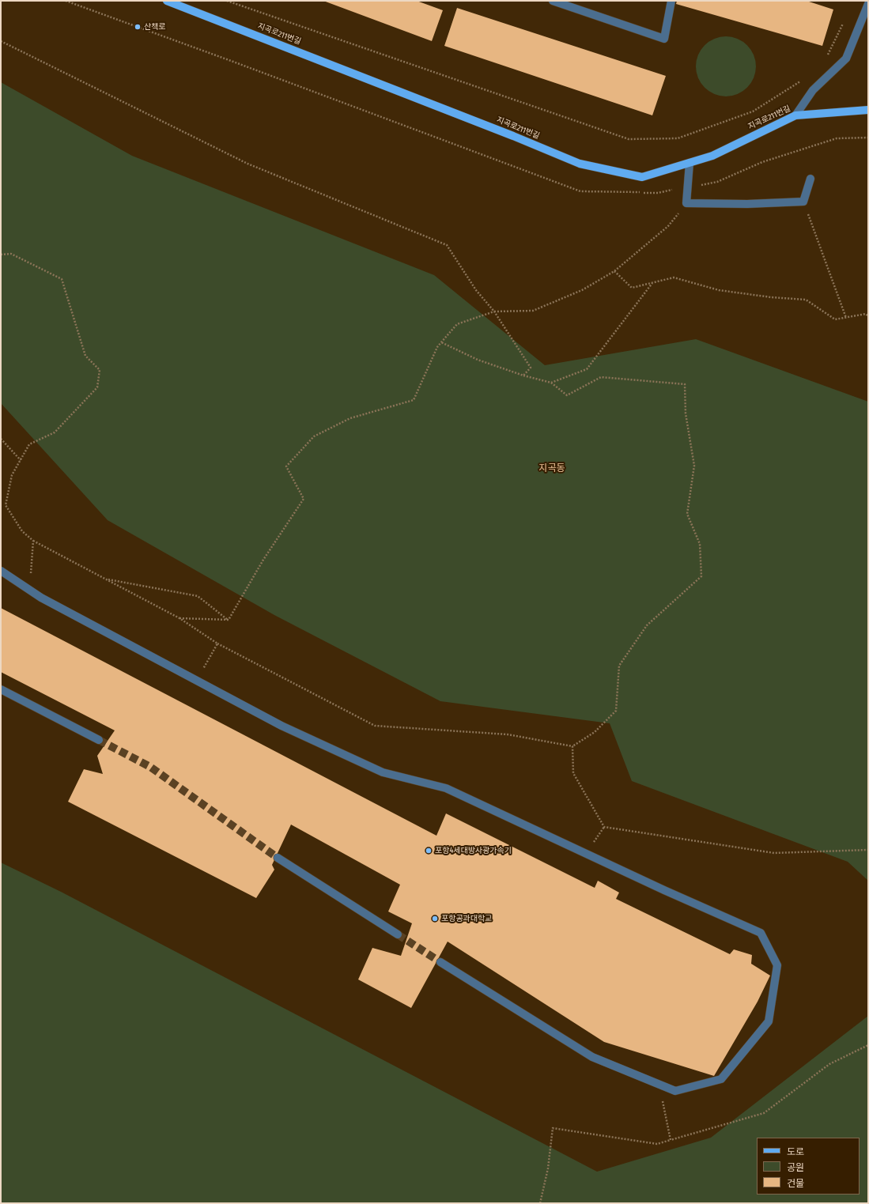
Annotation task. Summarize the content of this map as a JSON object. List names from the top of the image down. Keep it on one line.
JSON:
{"streets":{"main road":["지곡로211번길"]},"districts":["지곡동"],"places":["산책로","포항4세대방사광가속기","포항공과대학교"],"legend":["도로","공원","건물"]}
